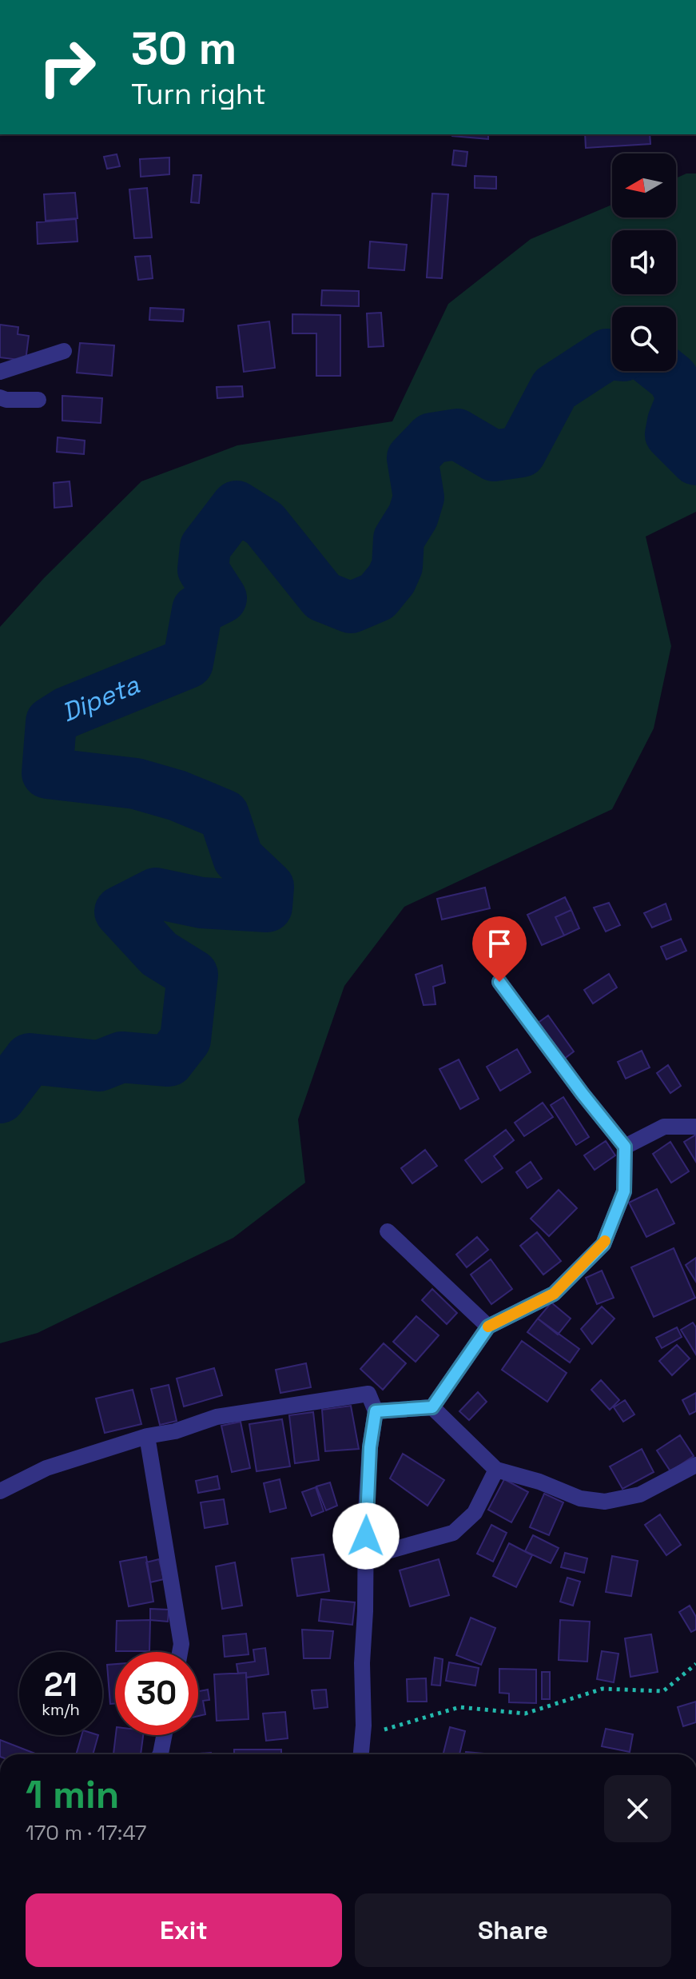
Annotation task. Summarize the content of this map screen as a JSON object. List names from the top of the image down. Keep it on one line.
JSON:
{"water":["Dipeta"],"north":"left","page":{"turn":["30 m","Turn right"],"speed":"21 km/h","limit":"30","heading":["1 min","170 m · 17:47"],"buttons":["Exit","Share"]}}
